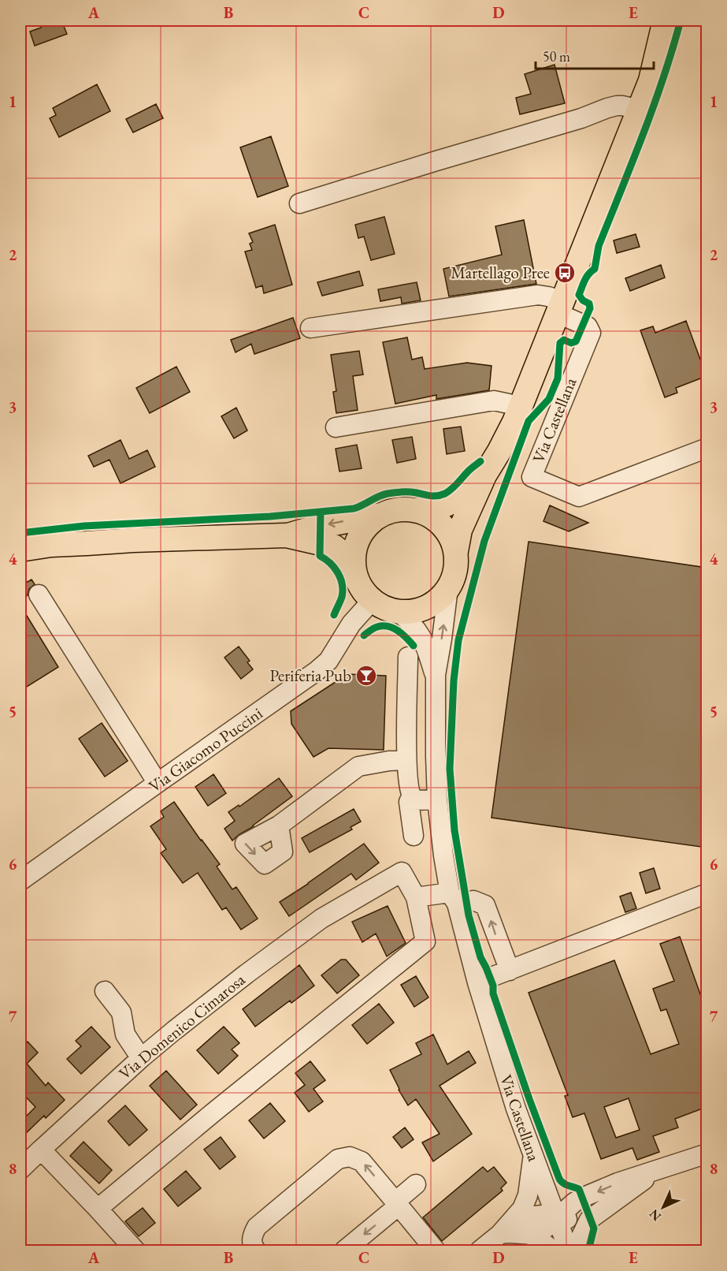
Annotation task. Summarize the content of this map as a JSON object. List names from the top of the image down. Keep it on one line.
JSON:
{"streets":{"street":["Via Castellana","Via Giacomo Puccini","Via Domenico Cimarosa"]},"crossings":[["Via Castellana","Via Giacomo Puccini"]],"places":{"bus stop":["Martellago Pree"],"bar":["Periferia Pub"]},"scale_bar":"50 m","north":"bottom left","grid":{"columns":["A","B","C","D","E"],"rows":["1","2","3","4","5","6","7","8"]}}
